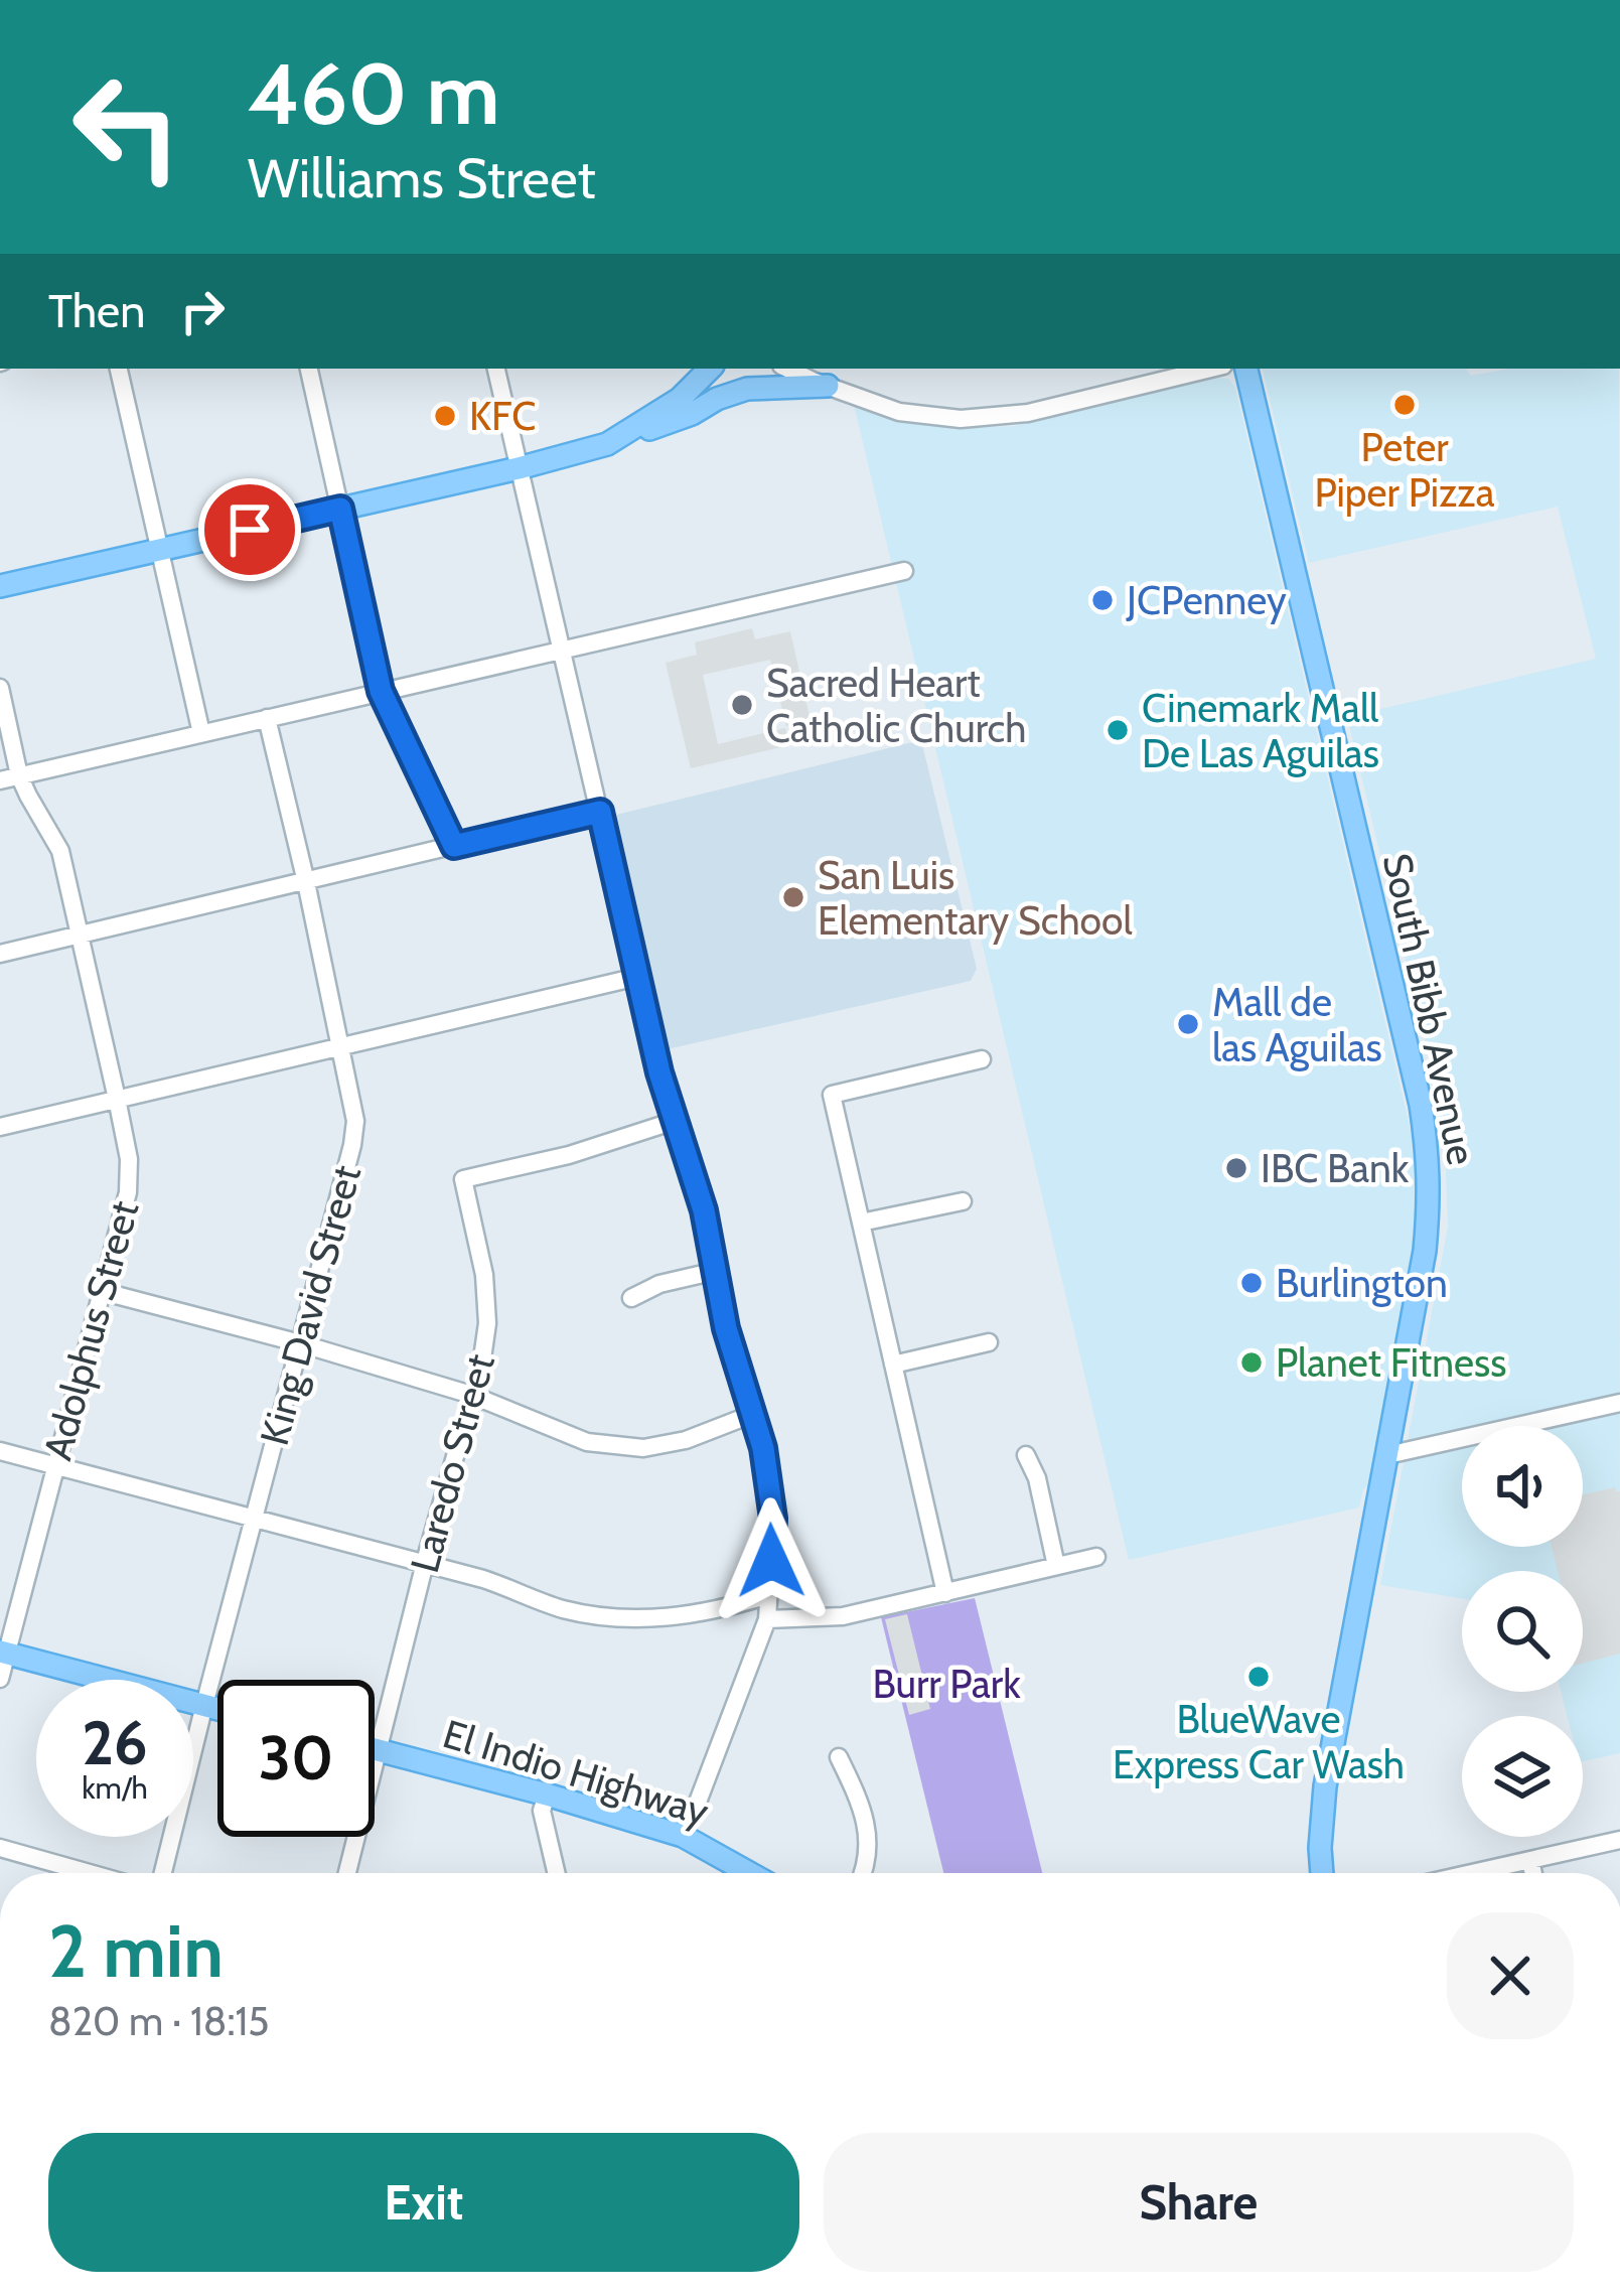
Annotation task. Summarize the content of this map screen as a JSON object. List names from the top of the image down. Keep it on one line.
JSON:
{"streets":{"main road":["South Bibb Avenue","El Indio Highway"],"street":["King David Street","Adolphus Street","Laredo Street"]},"crossings":[["Laredo Street","El Indio Highway"]],"parks":["Burr Park"],"places":["Peter Piper Pizza","KFC","JCPenney","Sacred Heart Catholic Church","Cinemark Mall De Las Aguilas","San Luis Elementary School","Mall de las Aguilas","IBC Bank","Burlington","Planet Fitness","BlueWave Express Car Wash"],"page":{"turn":["460 m","Williams Street"],"then":"Then","speed":"26 km/h","limit":"30","heading":["2 min","820 m · 18:15"],"buttons":["Exit","Share"]}}
